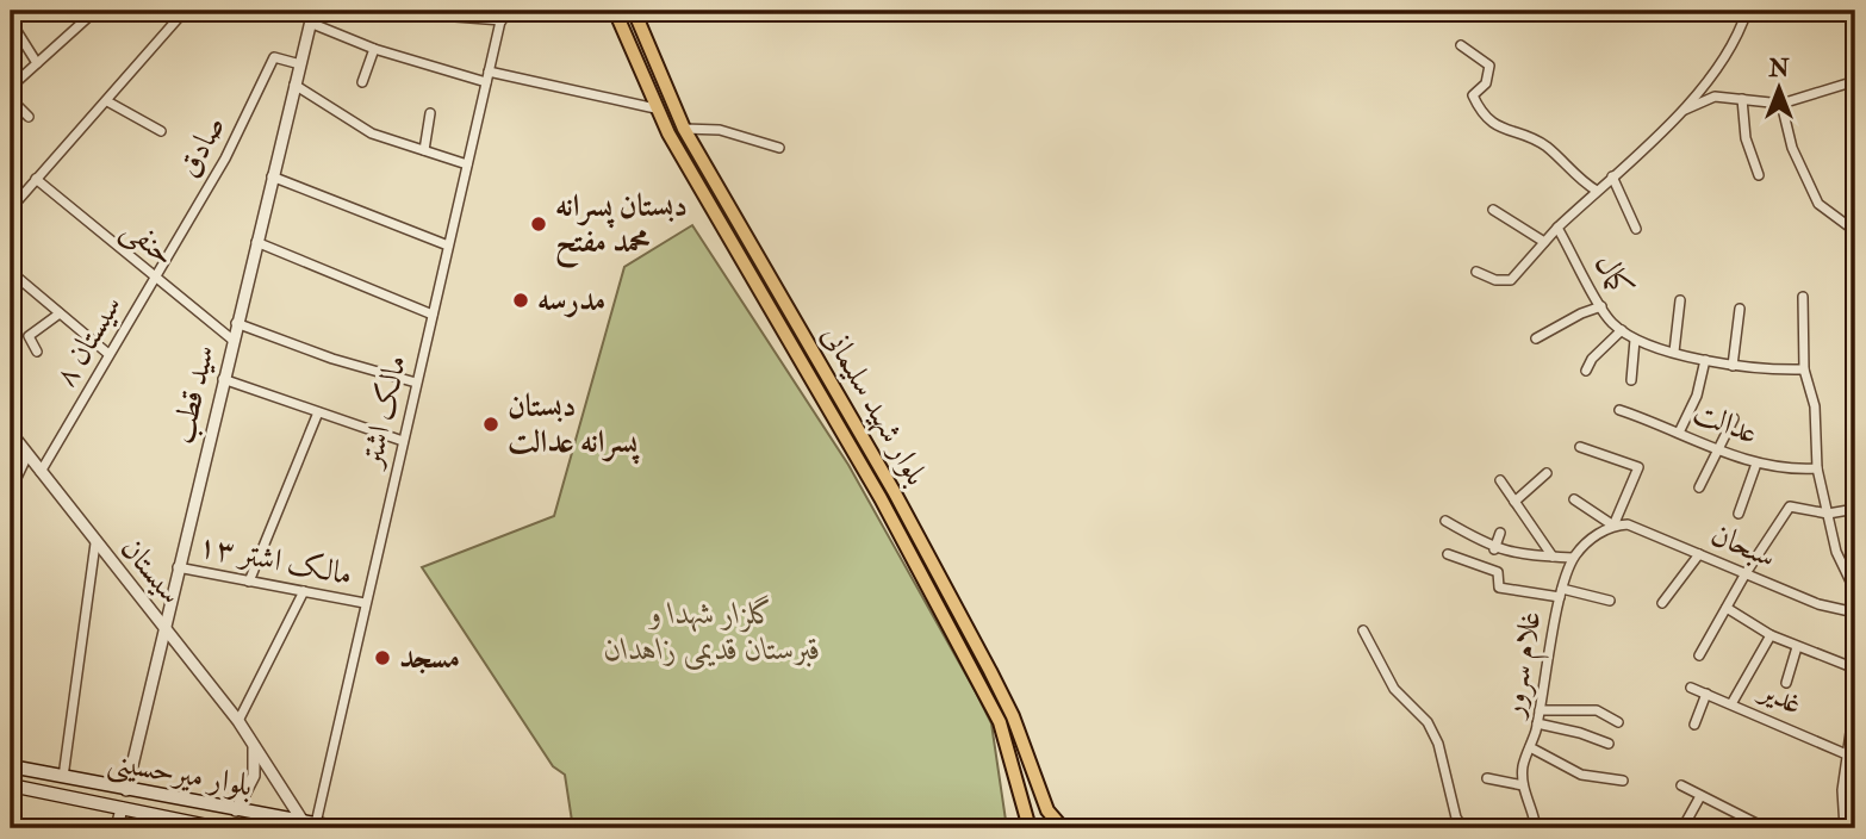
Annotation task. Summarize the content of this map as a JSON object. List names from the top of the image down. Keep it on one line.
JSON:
{"streets":{"main road":["بلوار شهید سلیمانی","بلوار میرحسینی"],"street":["صادق","حنفی","کمال","سیستان ۸","سید قطب","مالک اشتر","عدالت","سبحان","مالک اشتر ۱۳","سیستان","غلام سرور","غدیر"]},"crossings":[["صادق","حنفی"],["صادق","سیستان ۸"],["صادق","سید قطب"],["حنفی","سیستان ۸"],["حنفی","سید قطب"],["سیستان ۸","سیستان"],["سید قطب","مالک اشتر ۱۳"],["سید قطب","سیستان"],["سید قطب","بلوار میرحسینی"],["مالک اشتر","مالک اشتر ۱۳"],["مالک اشتر","سیستان"],["مالک اشتر","بلوار میرحسینی"],["سبحان","غلام سرور"],["سیستان","بلوار میرحسینی"]],"parks":["گلزار شهدا و قبرستان قدیمی زاهدان"],"places":["دبستان پسرانه محمد مفتح","مدرسه","دبستان پسرانه عدالت","مسجد"],"north":"top"}
